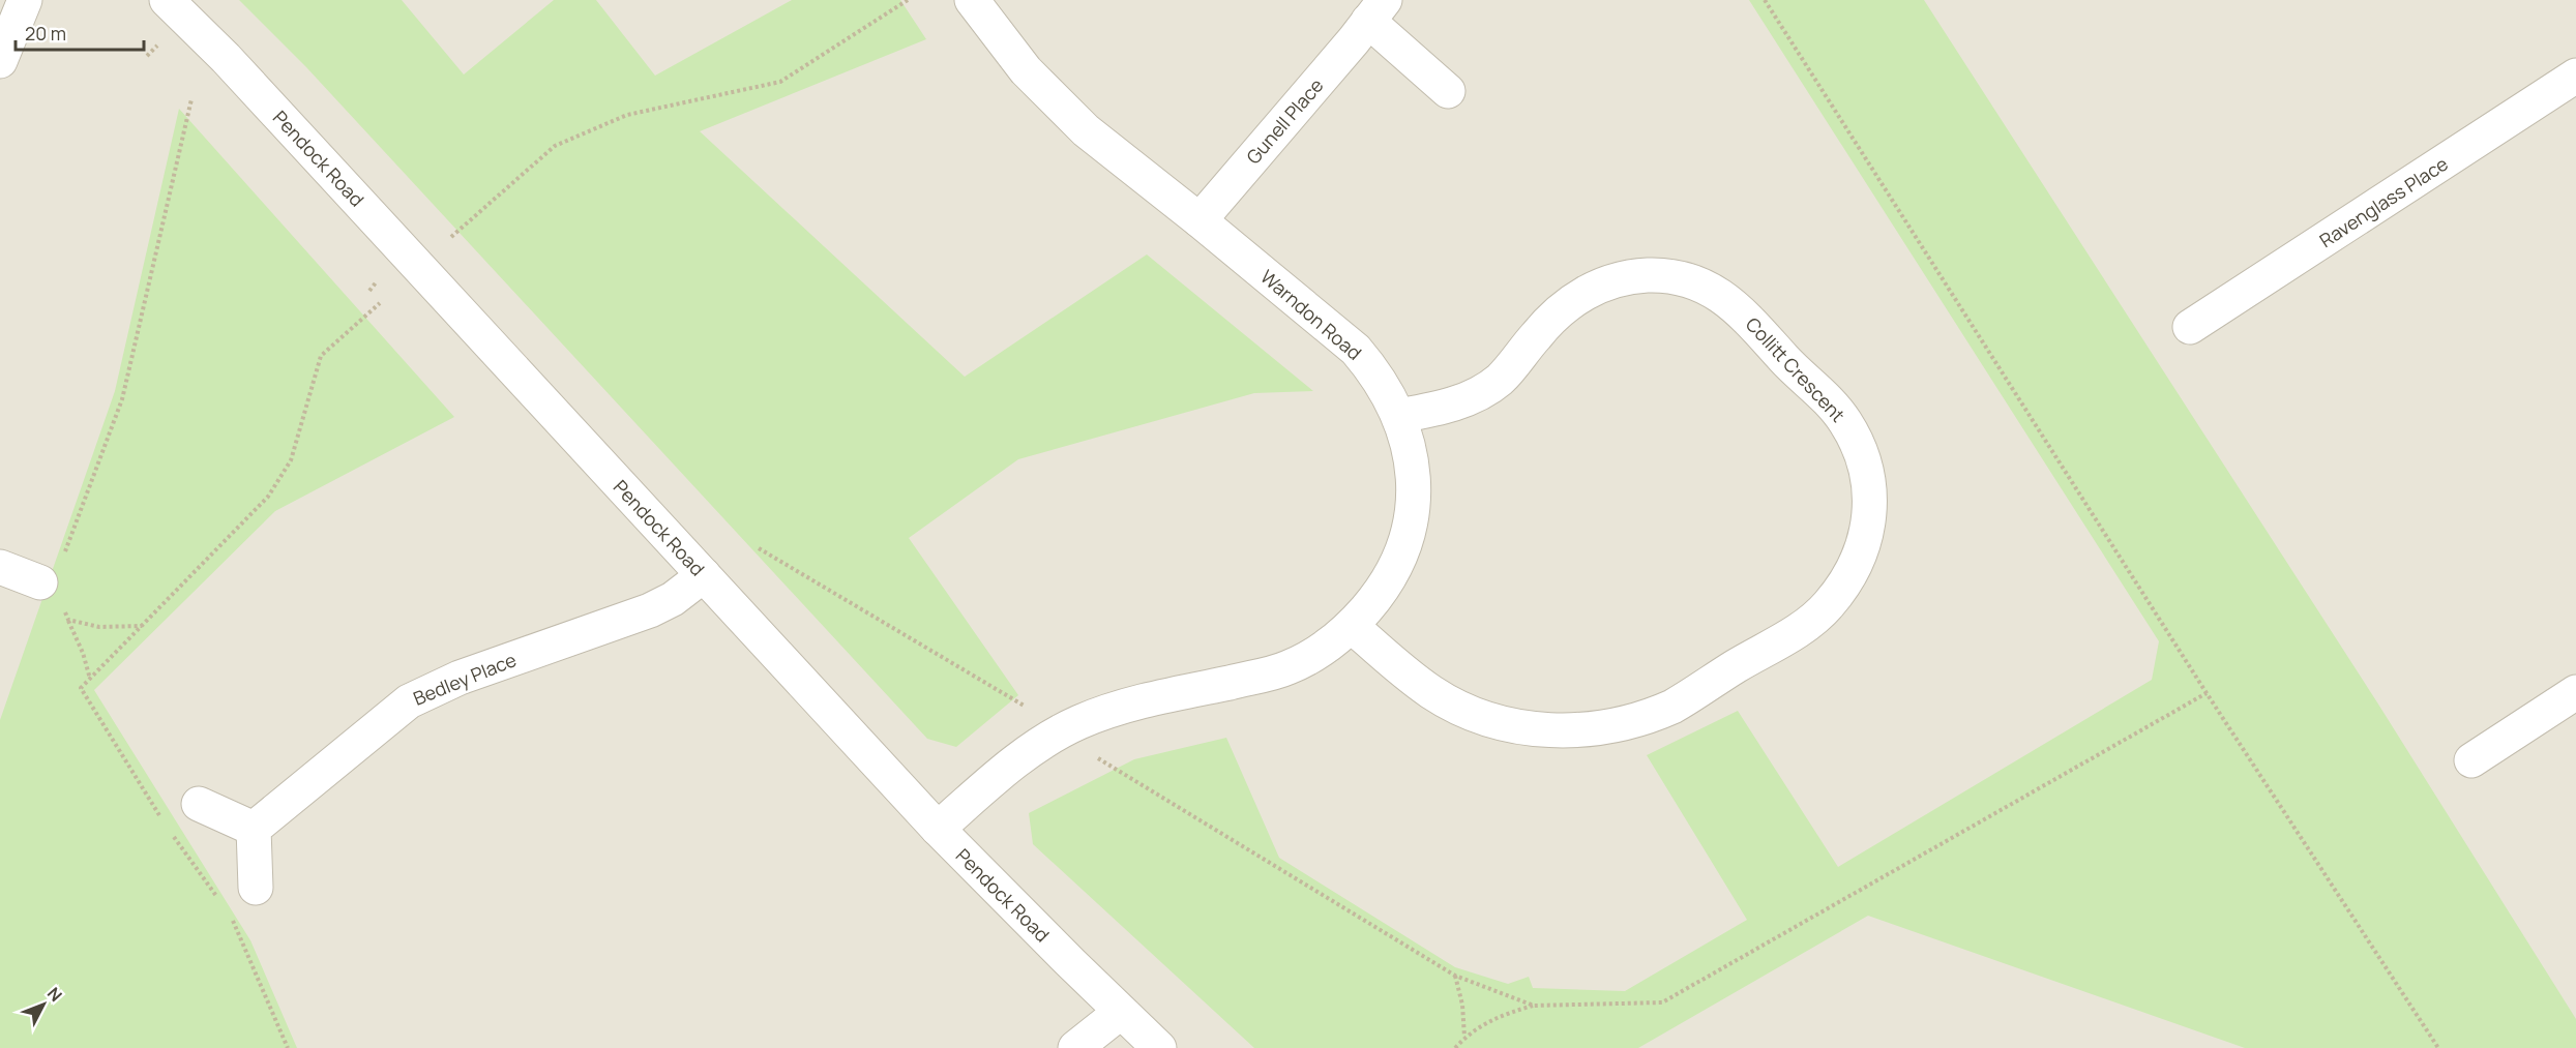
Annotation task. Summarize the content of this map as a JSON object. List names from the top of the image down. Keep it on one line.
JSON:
{"streets":{"street":["Gunell Place","Pendock Road","Ravenglass Place","Warndon Road","Collitt Crescent","Bedley Place"]},"crossings":[["Gunell Place","Warndon Road"],["Pendock Road","Warndon Road"],["Pendock Road","Bedley Place"],["Warndon Road","Collitt Crescent"]],"scale_bar":"20 m","north":"top right"}
